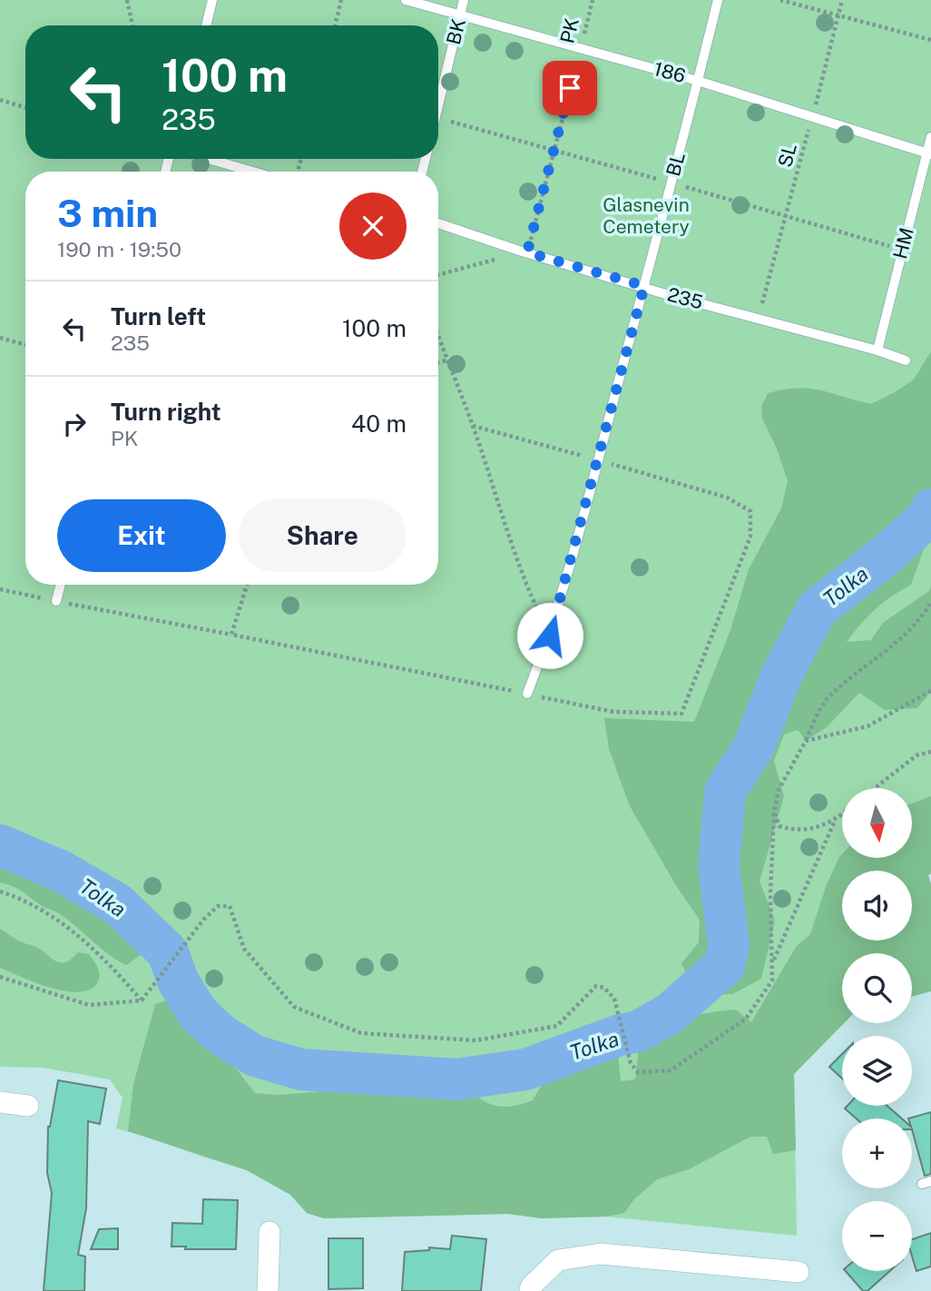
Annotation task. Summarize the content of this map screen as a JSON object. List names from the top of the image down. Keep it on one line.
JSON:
{"streets":{"lane":["BK","186","BL","HM","235"],"path":["PK","SL"]},"crossings":[["PK","186"],["PK","235"],["BK","186"],["186","SL"],["186","BL"],["186","HM"],["SL","235"],["BL","235"],["HM","235"]],"water":["Tolka"],"parks":["Glasnevin Cemetery"],"north":"bottom","page":{"turn":["100 m","235"],"heading":["3 min","190 m · 19:50"],"list":[{"name":"Turn left","note":"235","value":"100 m"},{"name":"Turn right","note":"PK","value":"40 m"}],"buttons":["Exit","Share"],"map_buttons":["+","−"]}}
